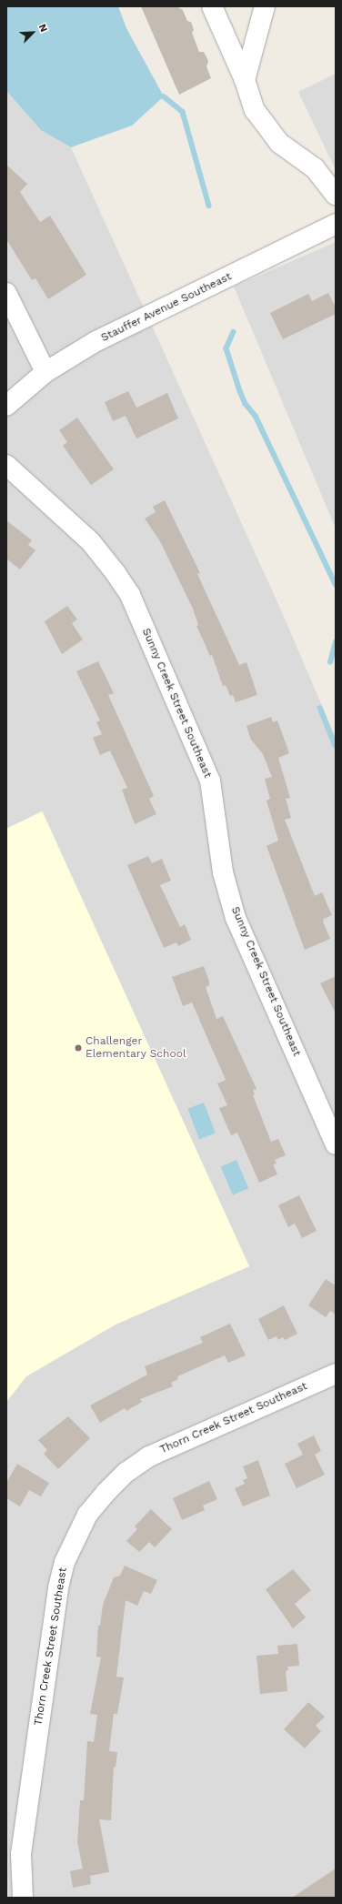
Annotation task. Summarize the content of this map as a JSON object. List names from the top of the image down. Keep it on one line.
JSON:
{"streets":{"street":["Stauffer Avenue Southeast","Sunny Creek Street Southeast","Thorn Creek Street Southeast"]},"places":["Challenger Elementary School"],"north":"top right"}
